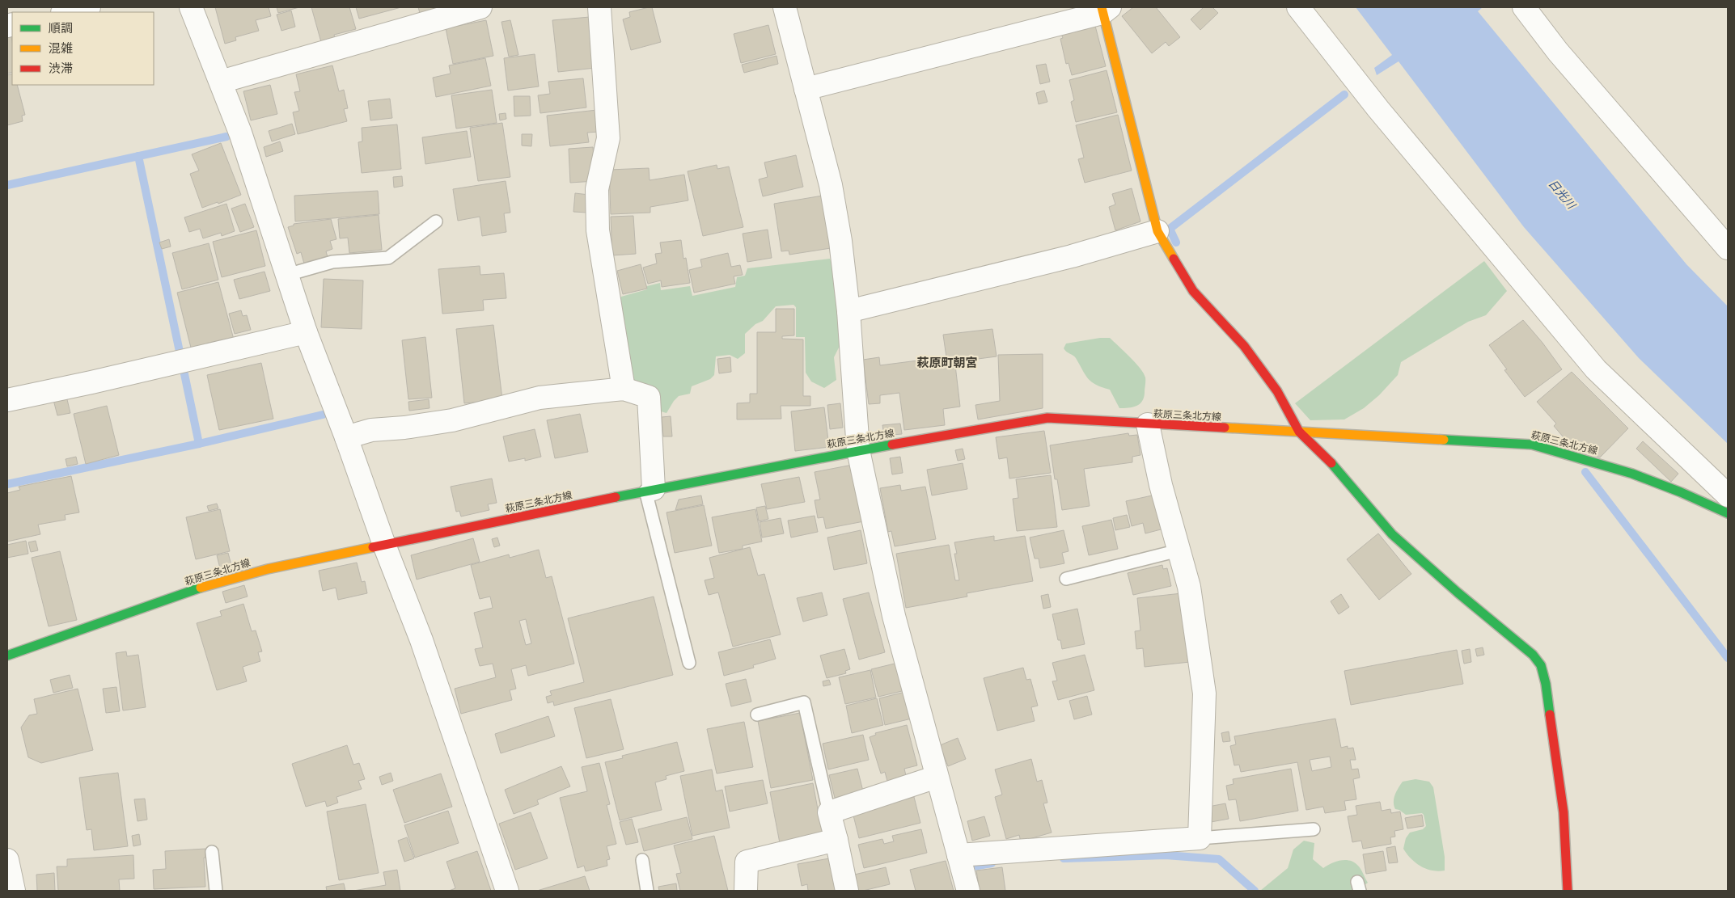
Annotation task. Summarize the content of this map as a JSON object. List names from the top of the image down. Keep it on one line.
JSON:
{"streets":{"main road":["萩原三条北方線"]},"districts":["萩原町朝宮"],"water":["日光川"],"legend":["順調","混雑","渋滞"]}
